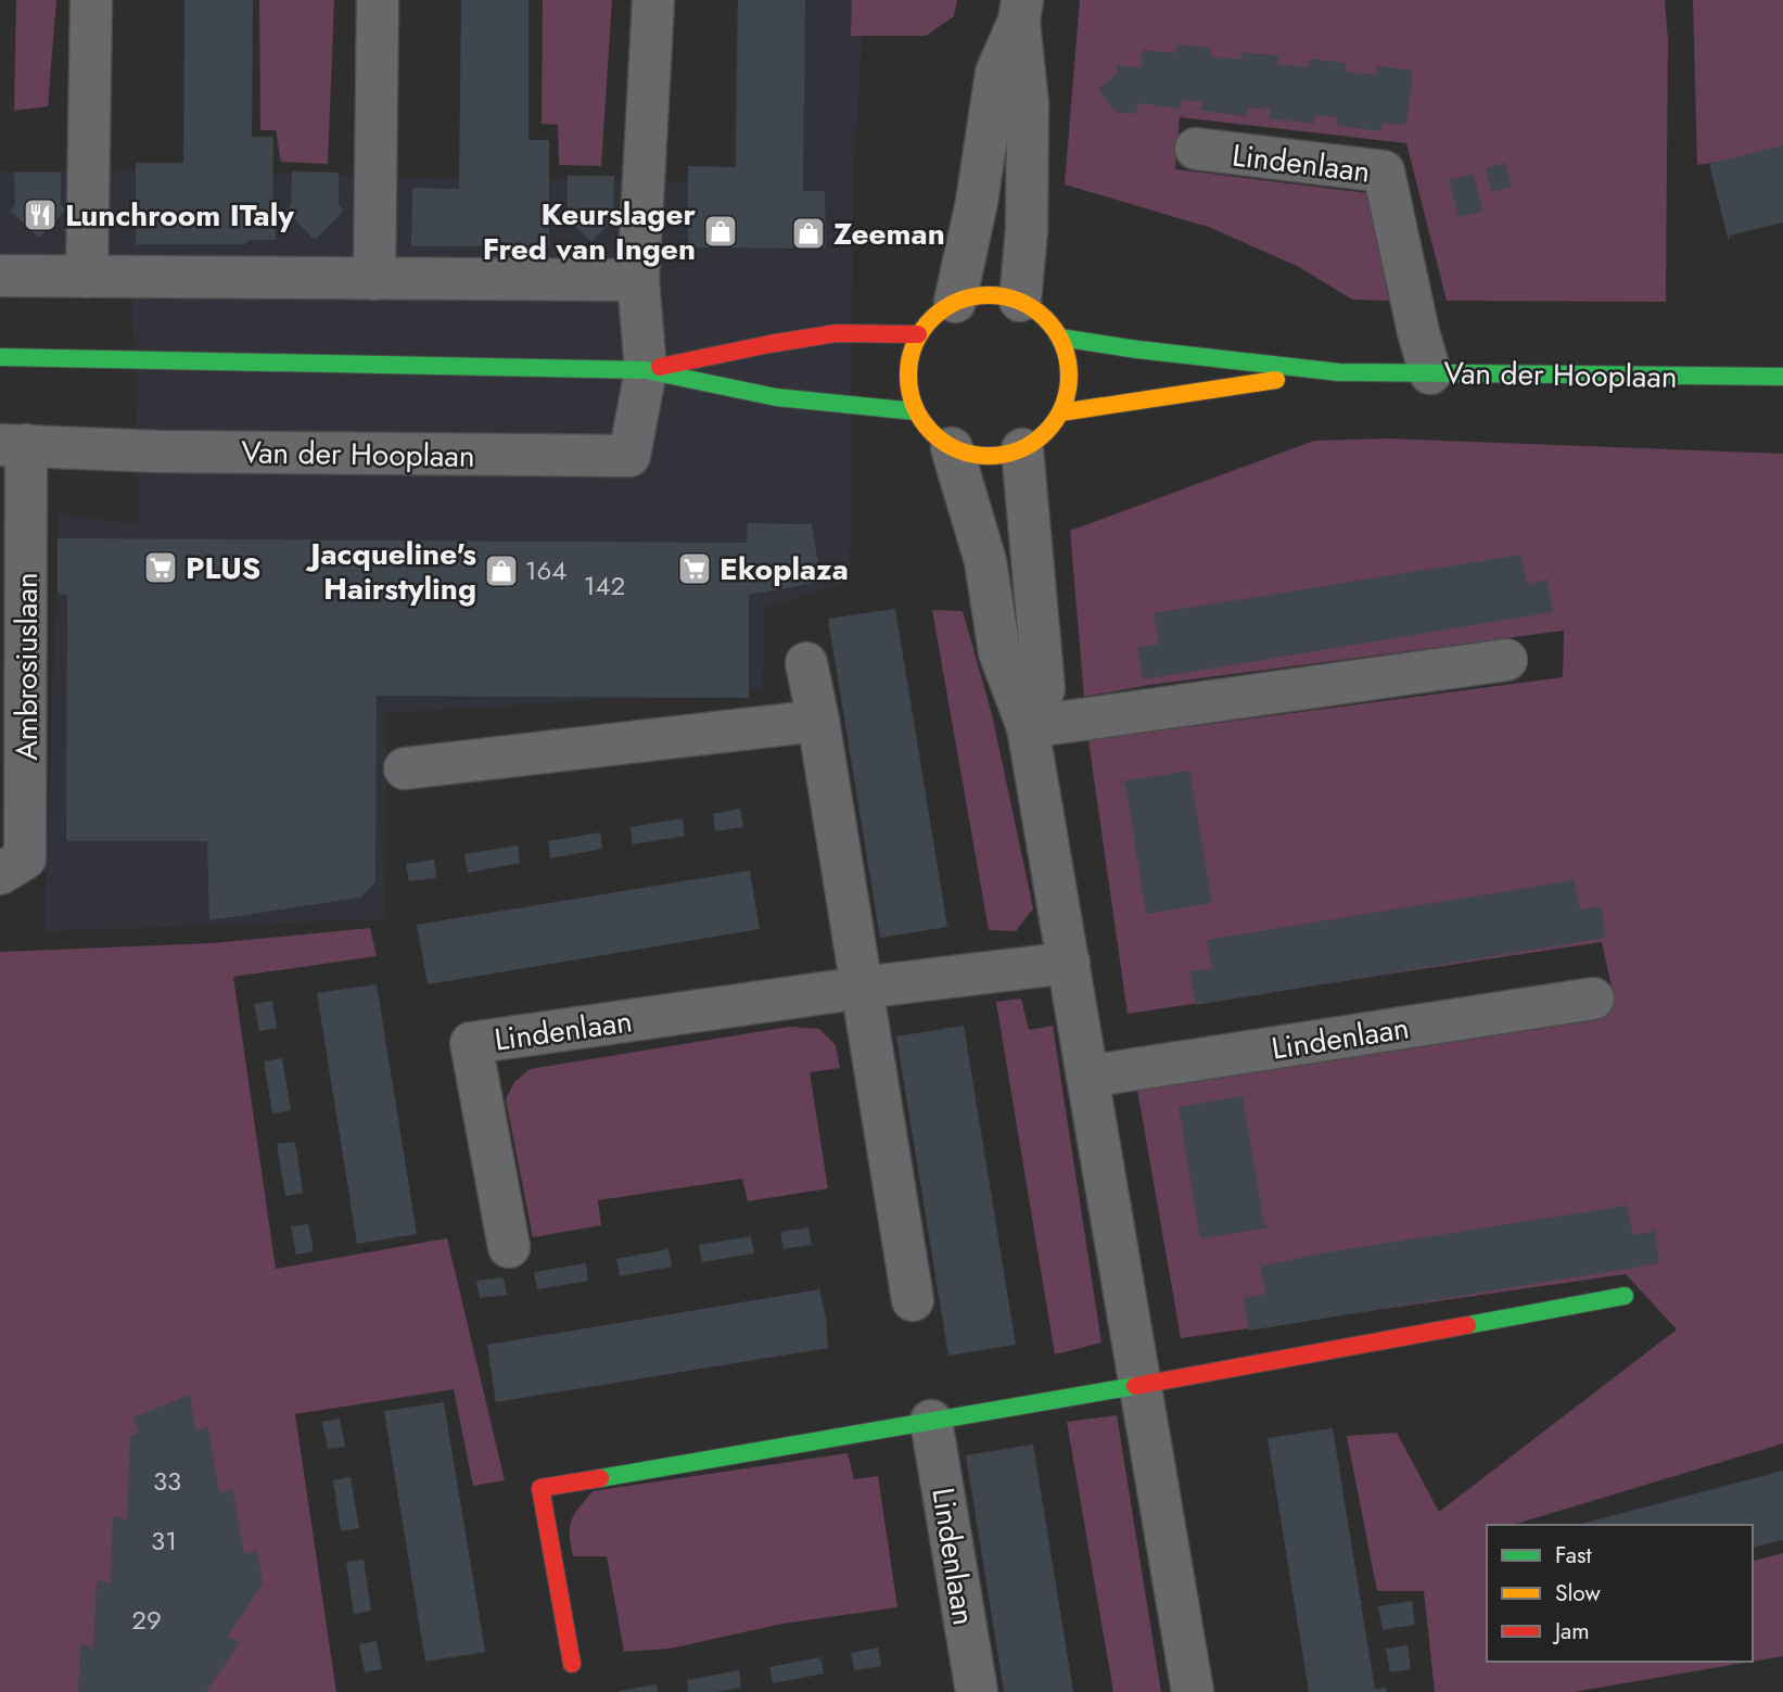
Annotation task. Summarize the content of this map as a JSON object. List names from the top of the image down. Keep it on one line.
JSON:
{"streets":{"street":["Lindenlaan","Van der Hooplaan","Ambrosiuslaan"]},"crossings":[["Lindenlaan","Van der Hooplaan"],["Van der Hooplaan","Ambrosiuslaan"]],"places":{"restaurant":["Lunchroom ITaly"],"shop":["Keurslager Fred van Ingen","Zeeman","Jacqueline's Hairstyling"],"supermarket":["PLUS","Ekoplaza"]},"house_numbers":["164","142","33","31","29"],"legend":["Fast","Slow","Jam"]}
